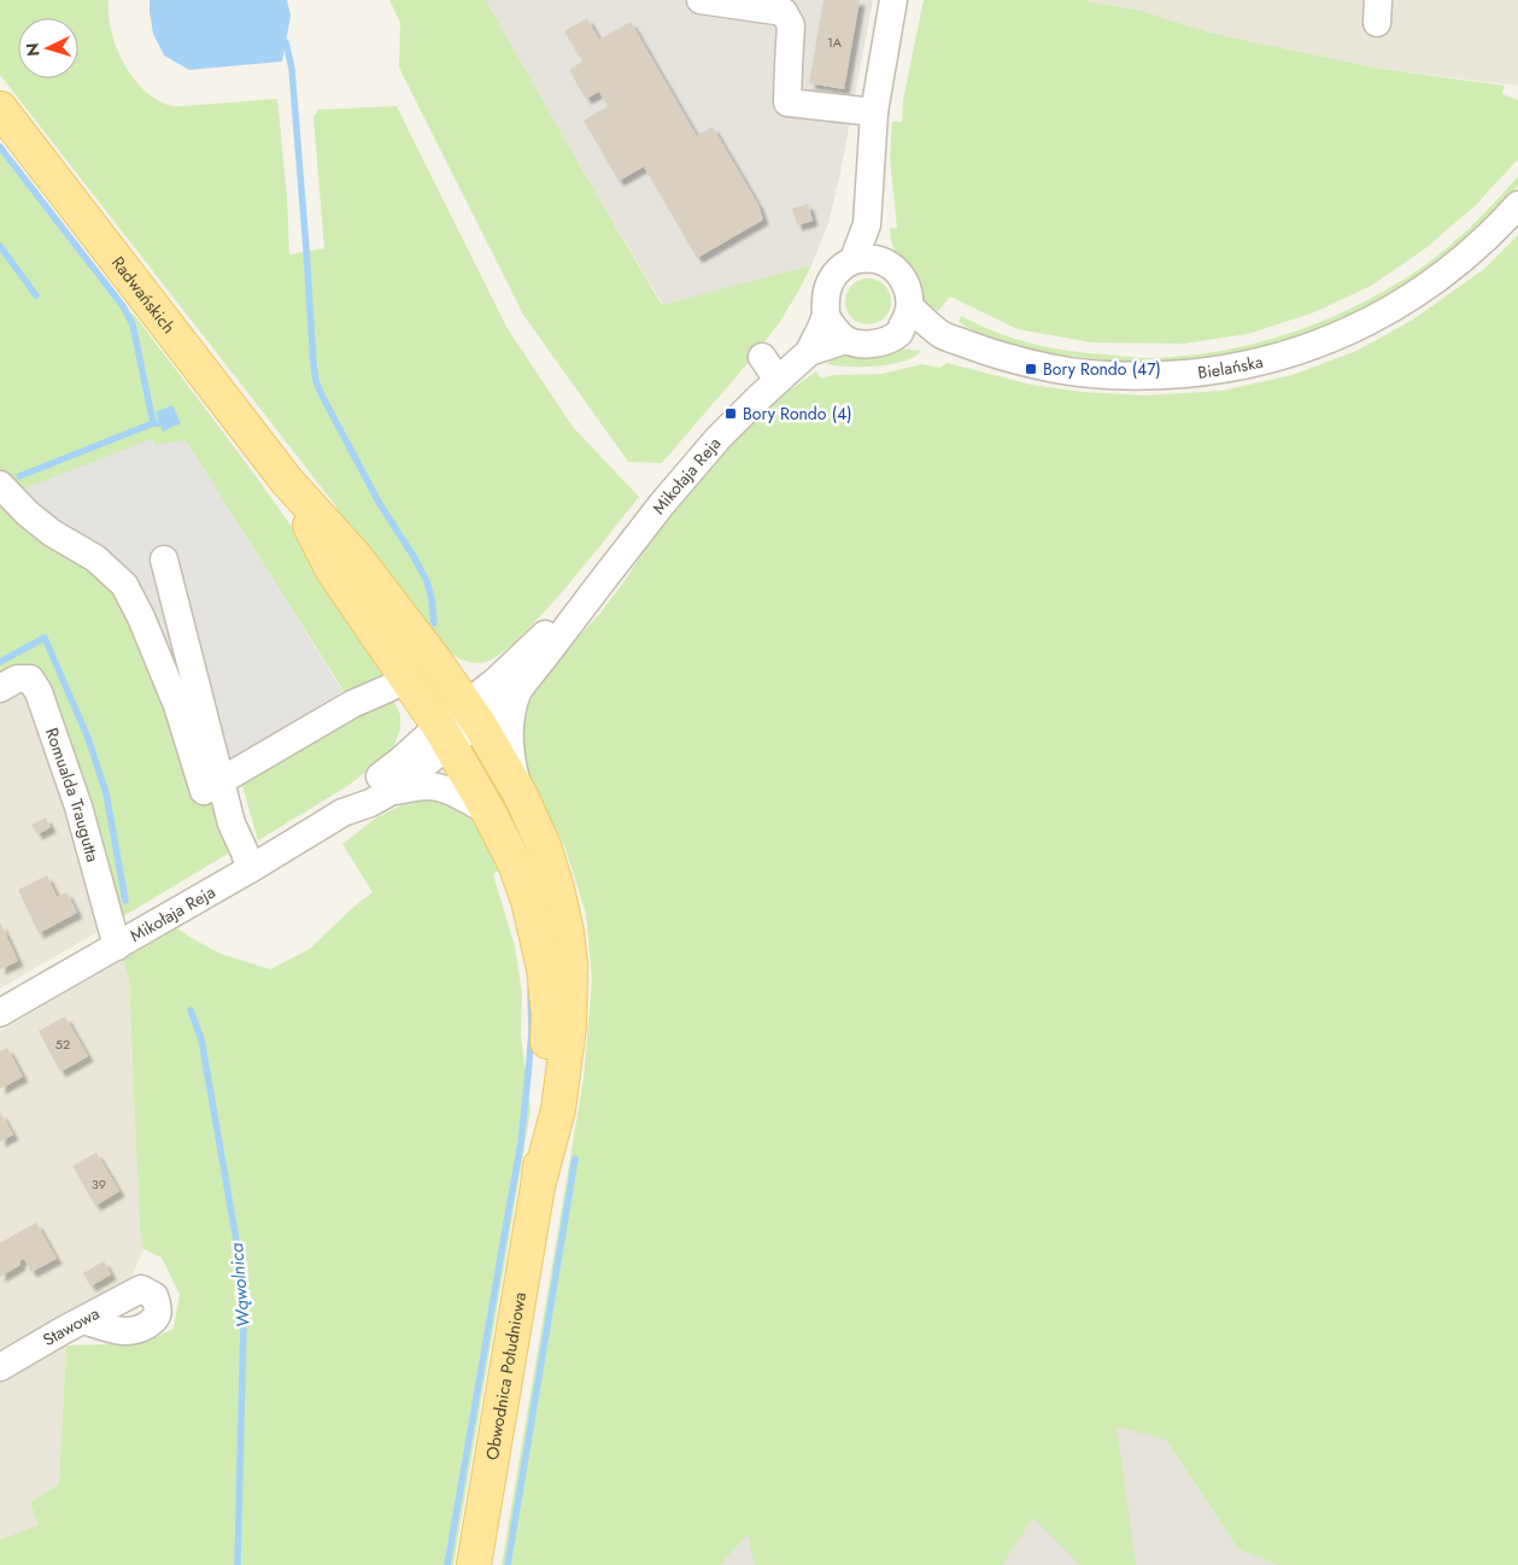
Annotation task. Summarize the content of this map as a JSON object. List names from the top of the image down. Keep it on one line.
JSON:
{"streets":{"main road":["Radwańskich","Obwodnica Południowa"],"street":["Bielańska","Mikołaja Reja","Romualda Traugutta","Stawowa"]},"crossings":[["Radwańskich","Mikołaja Reja"],["Radwańskich","Obwodnica Południowa"],["Bielańska","Mikołaja Reja"],["Mikołaja Reja","Romualda Traugutta"]],"water":["Wąwolnica"],"places":{"transit":["Bory Rondo (47)","Bory Rondo (4)"]},"house_numbers":["1A","52","39"],"north":"left"}
